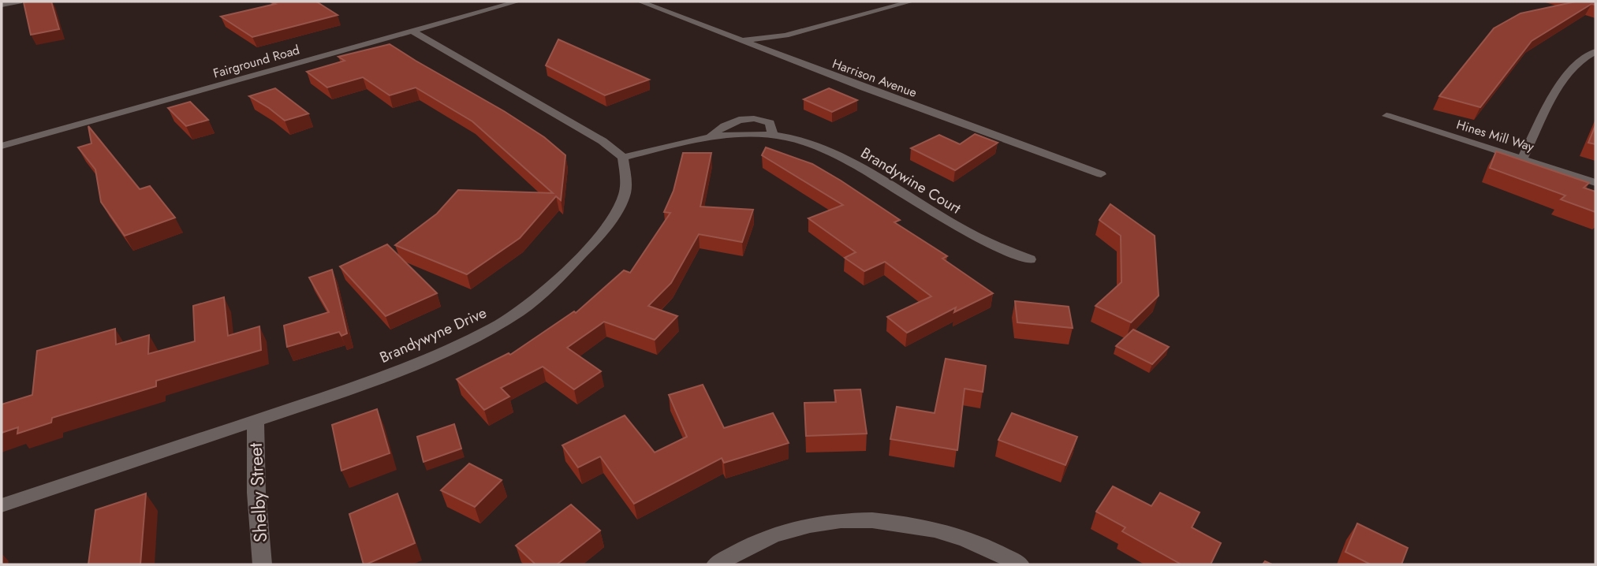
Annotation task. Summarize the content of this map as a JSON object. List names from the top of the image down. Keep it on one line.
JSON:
{"streets":{"street":["Fairground Road","Harrison Avenue","Hines Mill Way","Brandywine Court","Brandywyne Drive","Shelby Street"]},"crossings":[["Brandywine Court","Brandywyne Drive"],["Brandywyne Drive","Shelby Street"]]}
